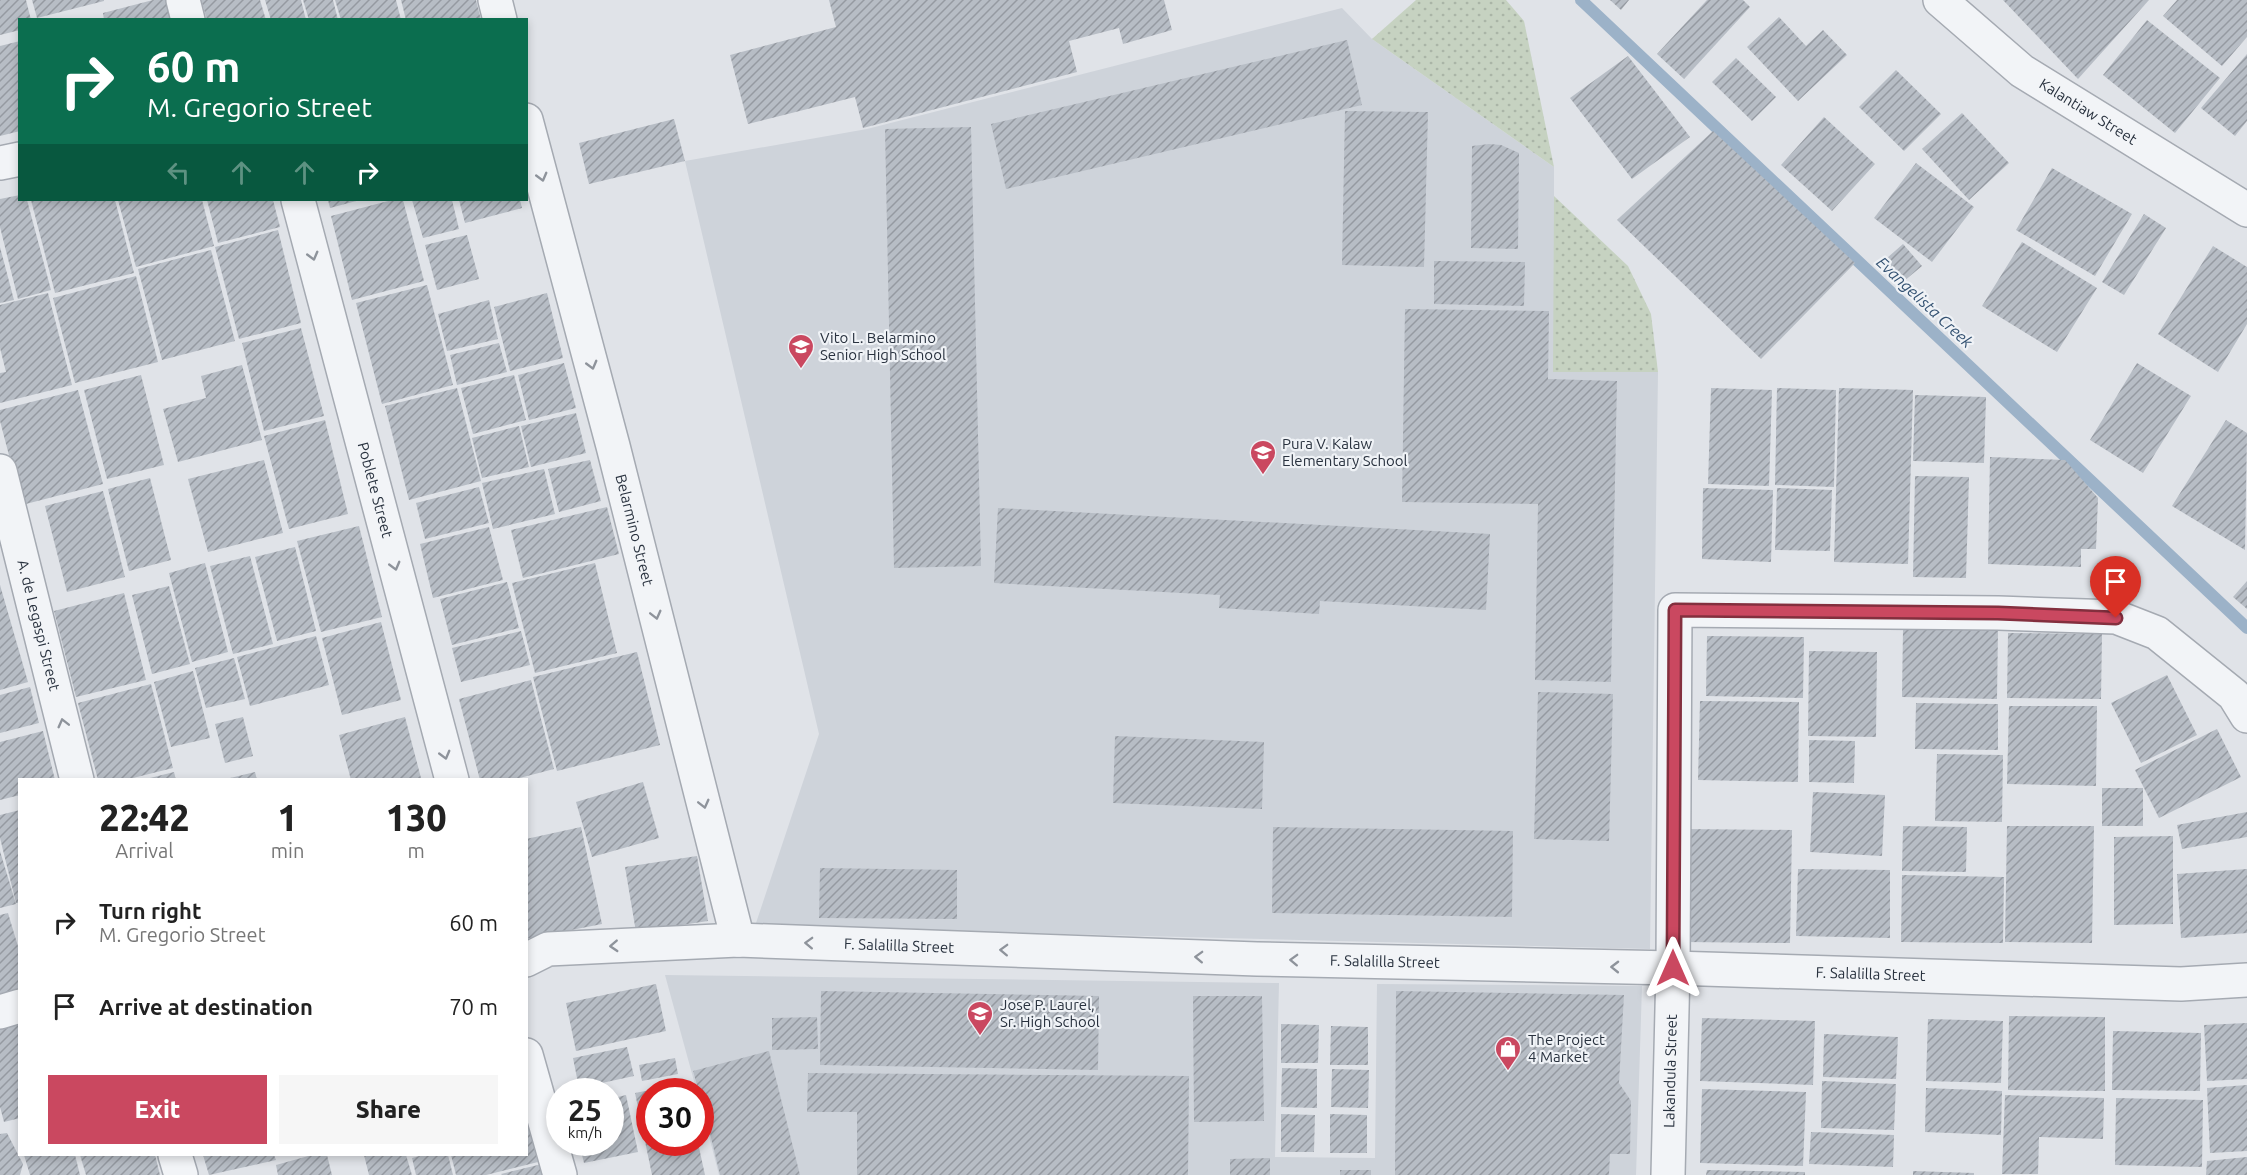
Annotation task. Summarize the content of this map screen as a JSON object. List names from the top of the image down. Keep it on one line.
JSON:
{"streets":{"street":["Kalantiaw Street","Poblete Street","Belarmino Street","A. de Legaspi Street","F. Salalilla Street","Lakandula Street"]},"crossings":[["Belarmino Street","F. Salalilla Street"],["F. Salalilla Street","Lakandula Street"]],"one_way":["Poblete Street","Belarmino Street","A. de Legaspi Street","F. Salalilla Street"],"water":["Evangelista Creek"],"places":{"school or university":["Vito L. Belarmino Senior High School","Pura V. Kalaw Elementary School","Jose P. Laurel, Sr. High School"],"shop":["The Project 4 Market"]},"page":{"turn":["60 m","M. Gregorio Street"],"eta":["22:42","Arrival","1","min","130","m"],"list":[{"name":"Turn right","note":"M. Gregorio Street","value":"60 m"},{"name":"Arrive at destination","value":"70 m"}],"buttons":["Exit","Share"],"speed":"25 km/h","limit":"30"}}
